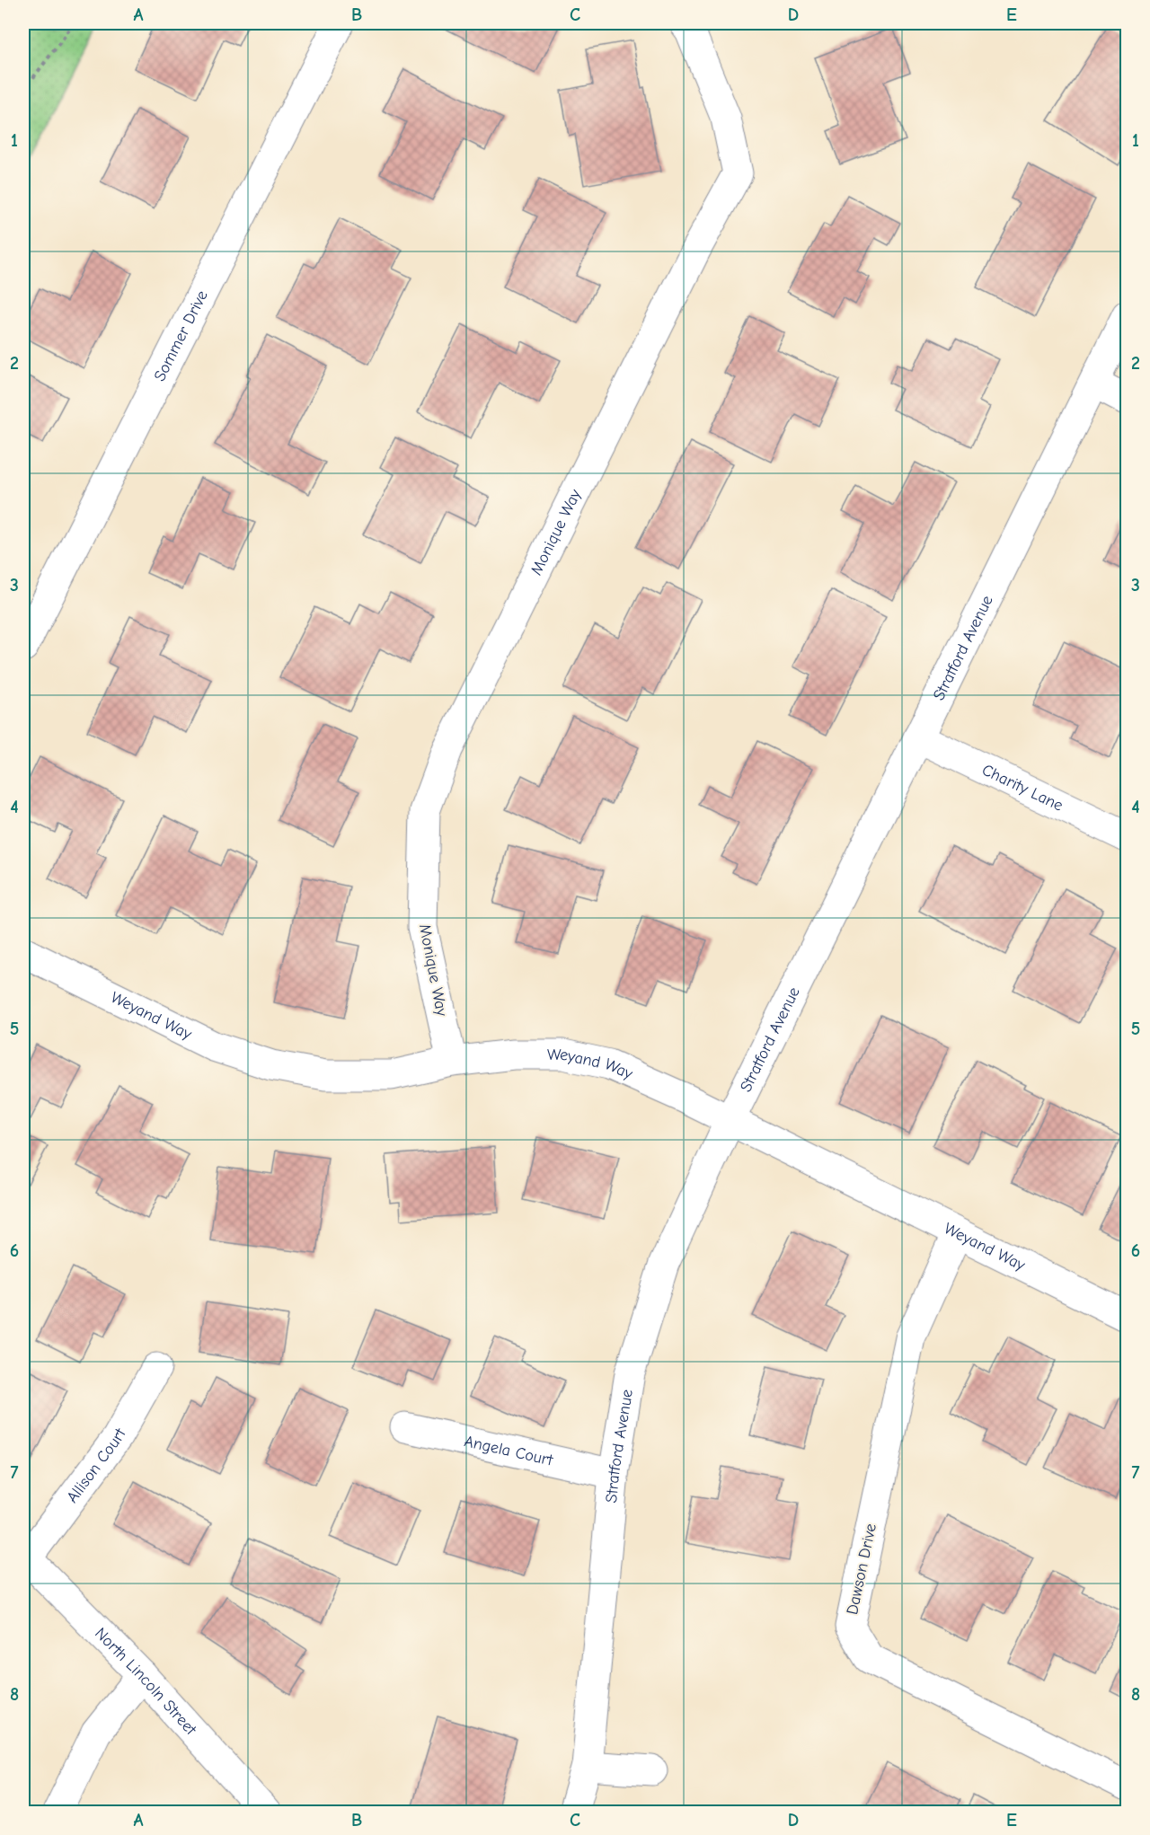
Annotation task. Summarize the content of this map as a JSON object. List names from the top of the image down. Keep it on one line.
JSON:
{"streets":{"street":["Sommer Drive","Monique Way","Stratford Avenue","Charity Lane","Weyand Way","Angela Court","Allison Court","Dawson Drive","North Lincoln Street"]},"crossings":[["Monique Way","Weyand Way"],["Stratford Avenue","Charity Lane"],["Stratford Avenue","Weyand Way"],["Stratford Avenue","Angela Court"],["Weyand Way","Dawson Drive"],["Allison Court","North Lincoln Street"]],"grid":{"columns":["A","B","C","D","E"],"rows":["1","2","3","4","5","6","7","8"]}}
